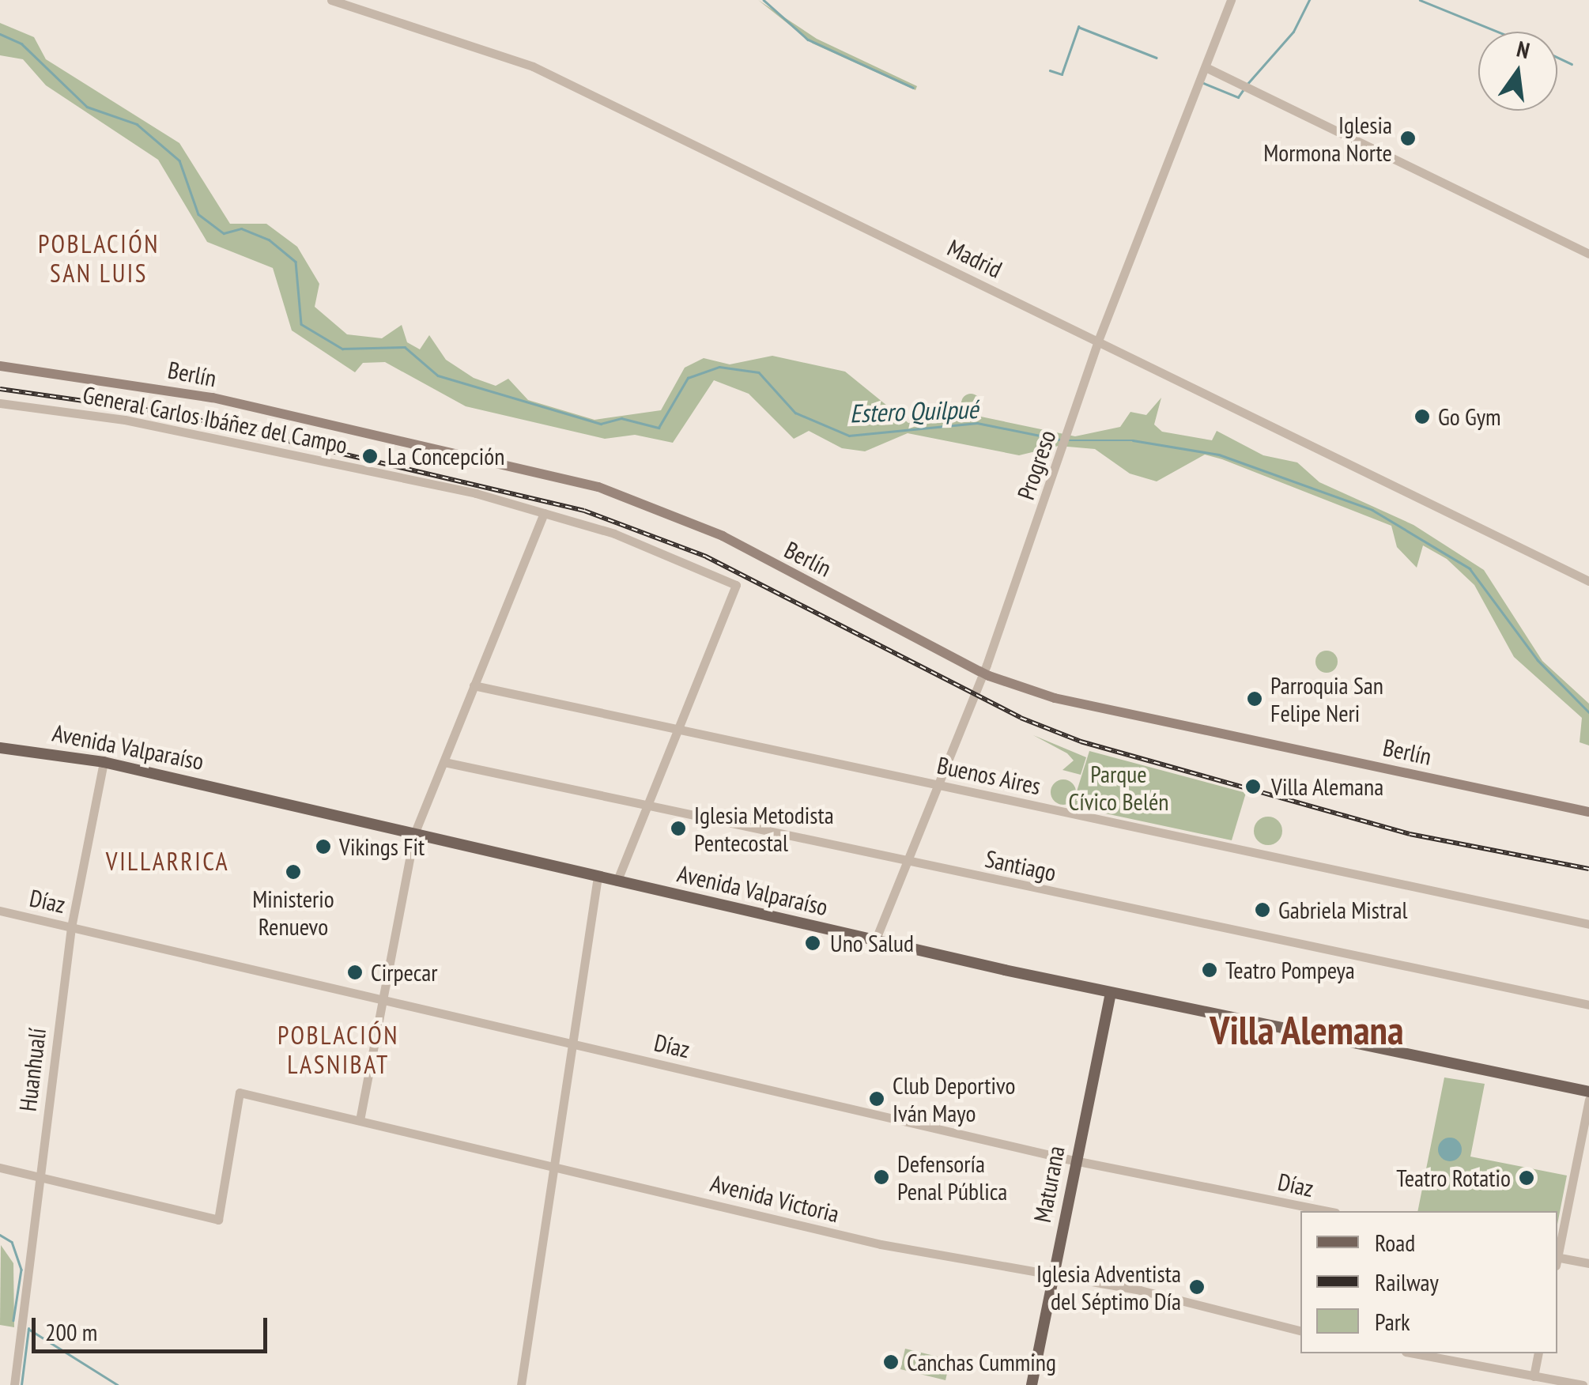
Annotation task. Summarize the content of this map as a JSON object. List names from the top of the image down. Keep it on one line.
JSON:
{"streets":{"main road":["Berlín","Avenida Valparaíso","Maturana"],"street":["Madrid","General Carlos Ibáñez del Campo","Progreso","Buenos Aires","Santiago","Díaz","Huanhualí","Avenida Victoria"]},"crossings":[["Madrid","Progreso"],["General Carlos Ibáñez del Campo","Buenos Aires"],["Progreso","Avenida Valparaíso"],["Progreso","Buenos Aires"],["Progreso","Santiago"],["Avenida Valparaíso","Huanhualí"],["Avenida Valparaíso","Maturana"],["Díaz","Huanhualí"],["Díaz","Maturana"],["Huanhualí","Avenida Victoria"],["Maturana","Avenida Victoria"]],"districts":["POBLACIÓN SAN LUIS","VILLARRICA","Villa Alemana","POBLACIÓN LASNIBAT"],"water":["Estero Quilpué"],"parks":["Parque Cívico Belén"],"places":["Iglesia Mormona Norte","Go Gym","La Concepción","Parroquia San Felipe Neri","Villa Alemana","Iglesia Metodista Pentecostal","Vikings Fit","Ministerio Renuevo","Gabriela Mistral","Uno Salud","Teatro Pompeya","Cirpecar","Club Deportivo Iván Mayo","Defensoría Penal Pública","Teatro Rotatio","Iglesia Adventista del Séptimo Día","Canchas Cumming"],"legend":["Road","Railway","Park"],"scale_bar":"200 m","north":"top"}
